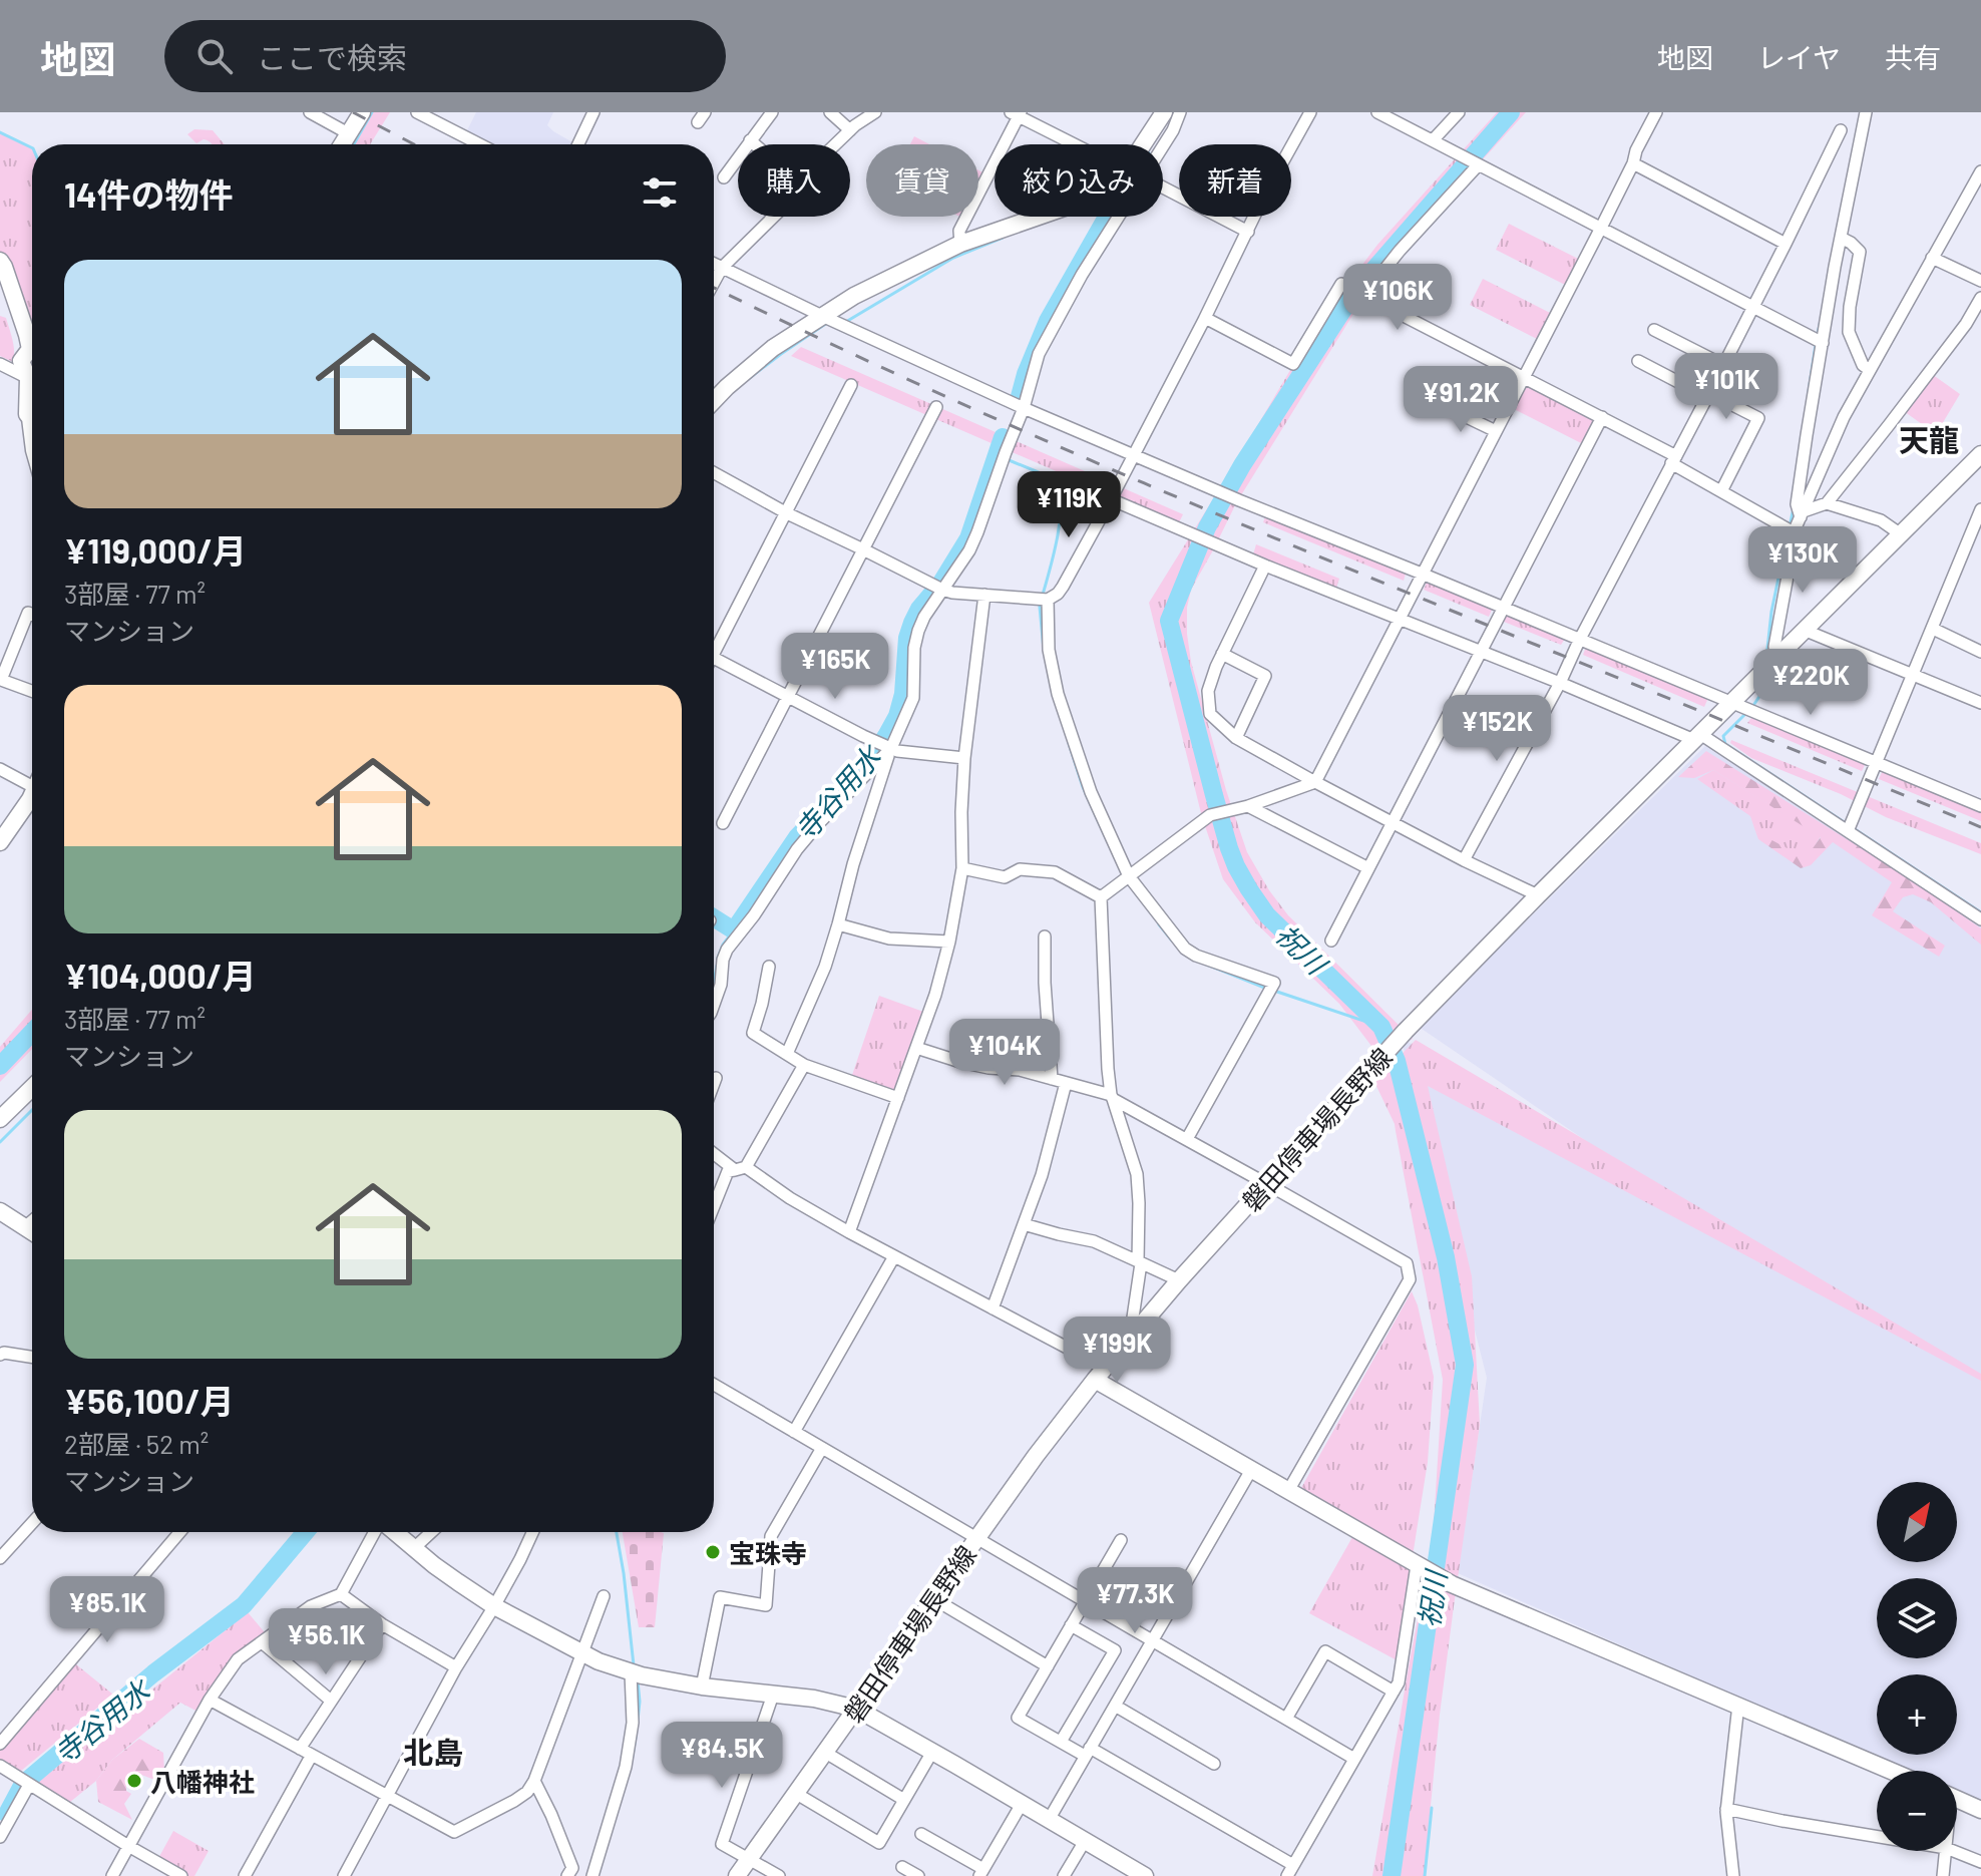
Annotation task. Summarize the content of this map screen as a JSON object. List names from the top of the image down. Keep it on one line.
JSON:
{"streets":{"street":["磐田停車場長野線"]},"districts":["天龍","北島"],"water":["寺谷用水","祝川"],"places":["宝珠寺","八幡神社"],"north":"top right","page":{"header":"地図","search":"ここで検索","nav":["地図","レイヤ","共有"],"chip":["購入","賃貸","絞り込み","新着"],"heading":"14件の物件","list":[{"name":"¥119,000/月","note":"3部屋 · 77 m² · マンション"},{"name":"¥104,000/月","note":"3部屋 · 77 m² · マンション"},{"name":"¥56,100/月","note":"2部屋 · 52 m² · マンション"}],"price":["¥106K","¥101K","¥91.2K","¥119K","¥130K","¥165K","¥220K","¥152K","¥104K","¥199K","¥77.3K","¥85.1K","¥56.1K","¥84.5K"],"map_buttons":["+","−"]}}
